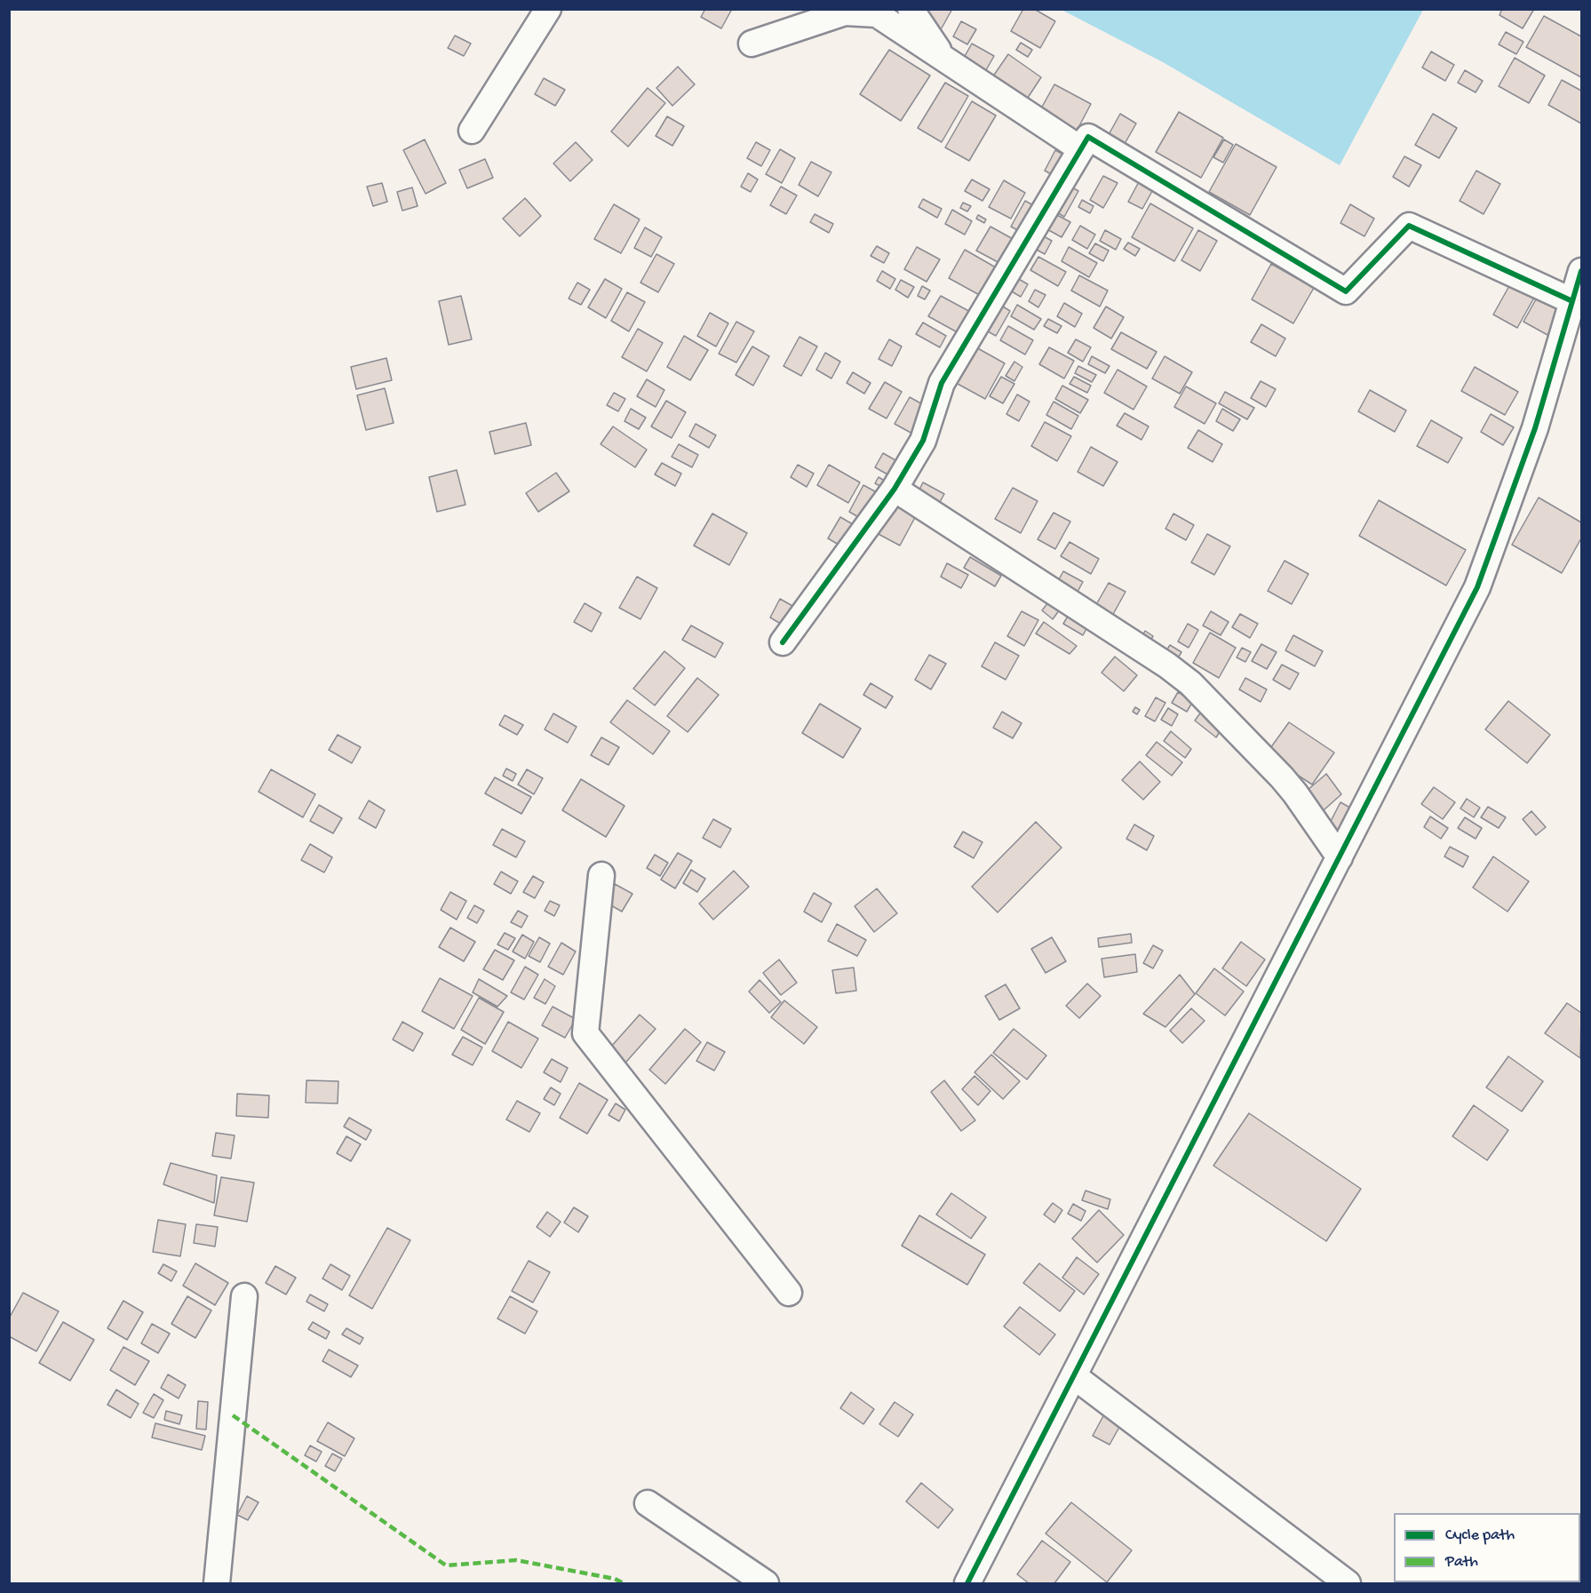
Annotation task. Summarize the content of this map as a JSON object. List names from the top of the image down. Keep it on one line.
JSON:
{"legend":["Cycle path","Path"]}
